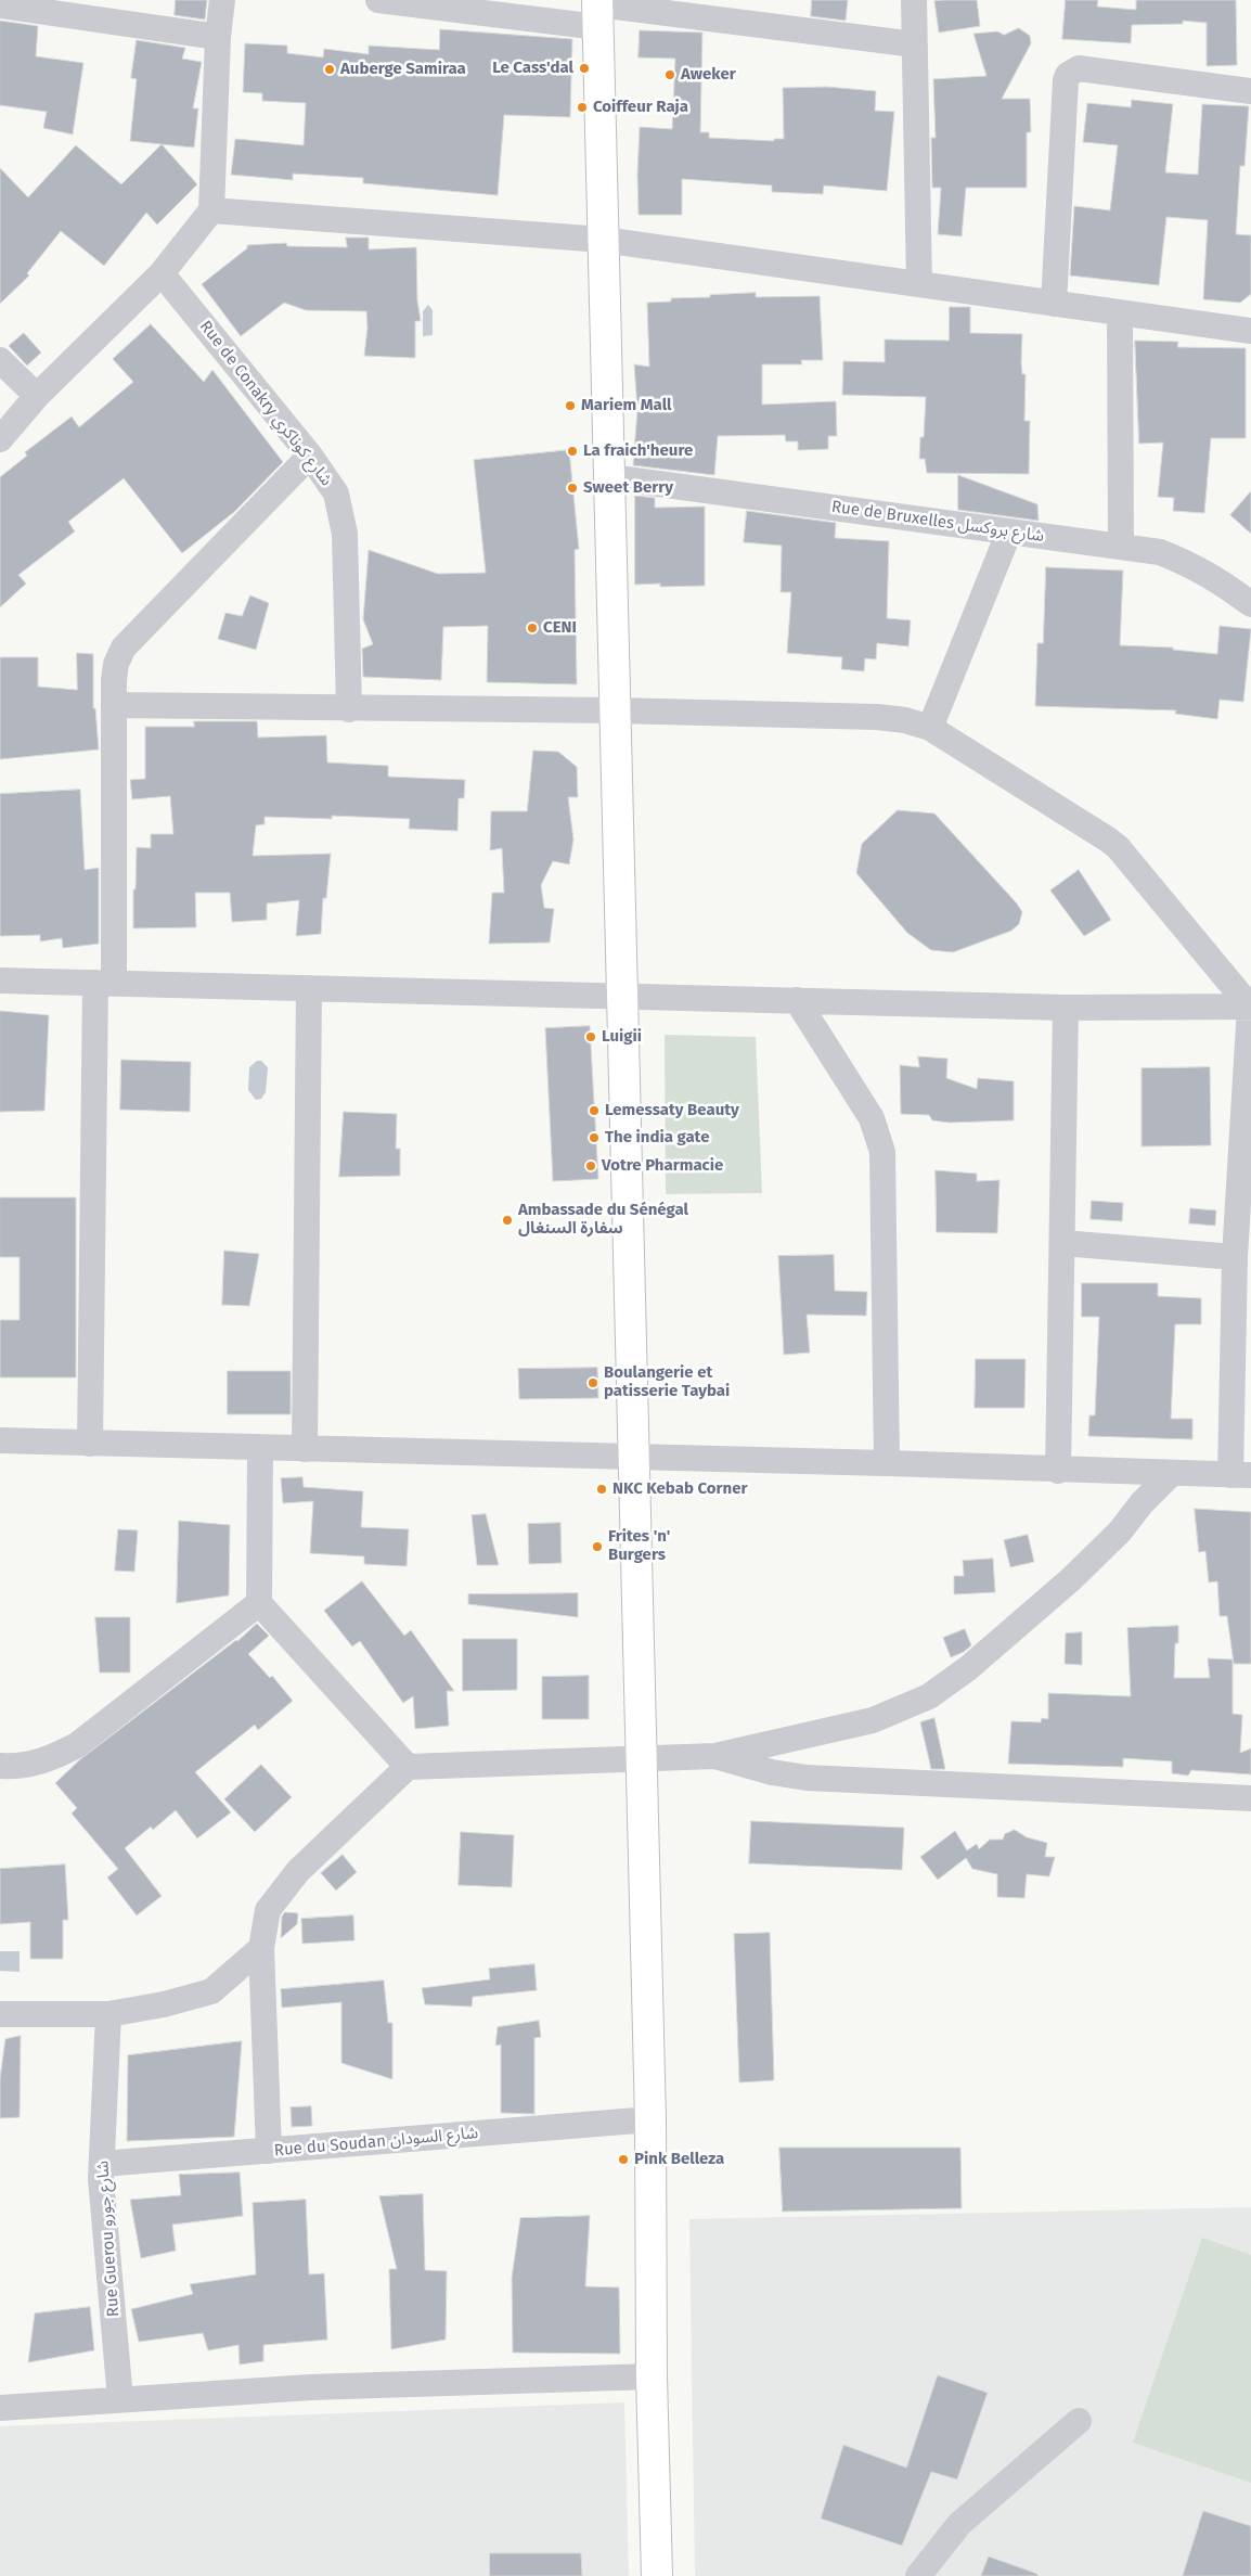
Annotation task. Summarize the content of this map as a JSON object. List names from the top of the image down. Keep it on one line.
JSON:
{"streets":{"street":["Rue de Conakry شارع كوناكري","Rue de Bruxelles شارع بروكسل","Rue du Soudan شارع السودان","Rue Guerou شارع جورو"]},"crossings":[["Rue du Soudan شارع السودان","Rue Guerou شارع جورو"]],"places":["Le Cass'dal","Auberge Samiraa","Aweker","Coiffeur Raja","Mariem Mall","La fraich'heure","Sweet Berry","CENI","Luigii","Lemessaty Beauty","The india gate","Votre Pharmacie","Ambassade du Sénégal سفارة السنغال","Boulangerie et patisserie Taybai","NKC Kebab Corner","Frites 'n' Burgers","Pink Belleza"]}
